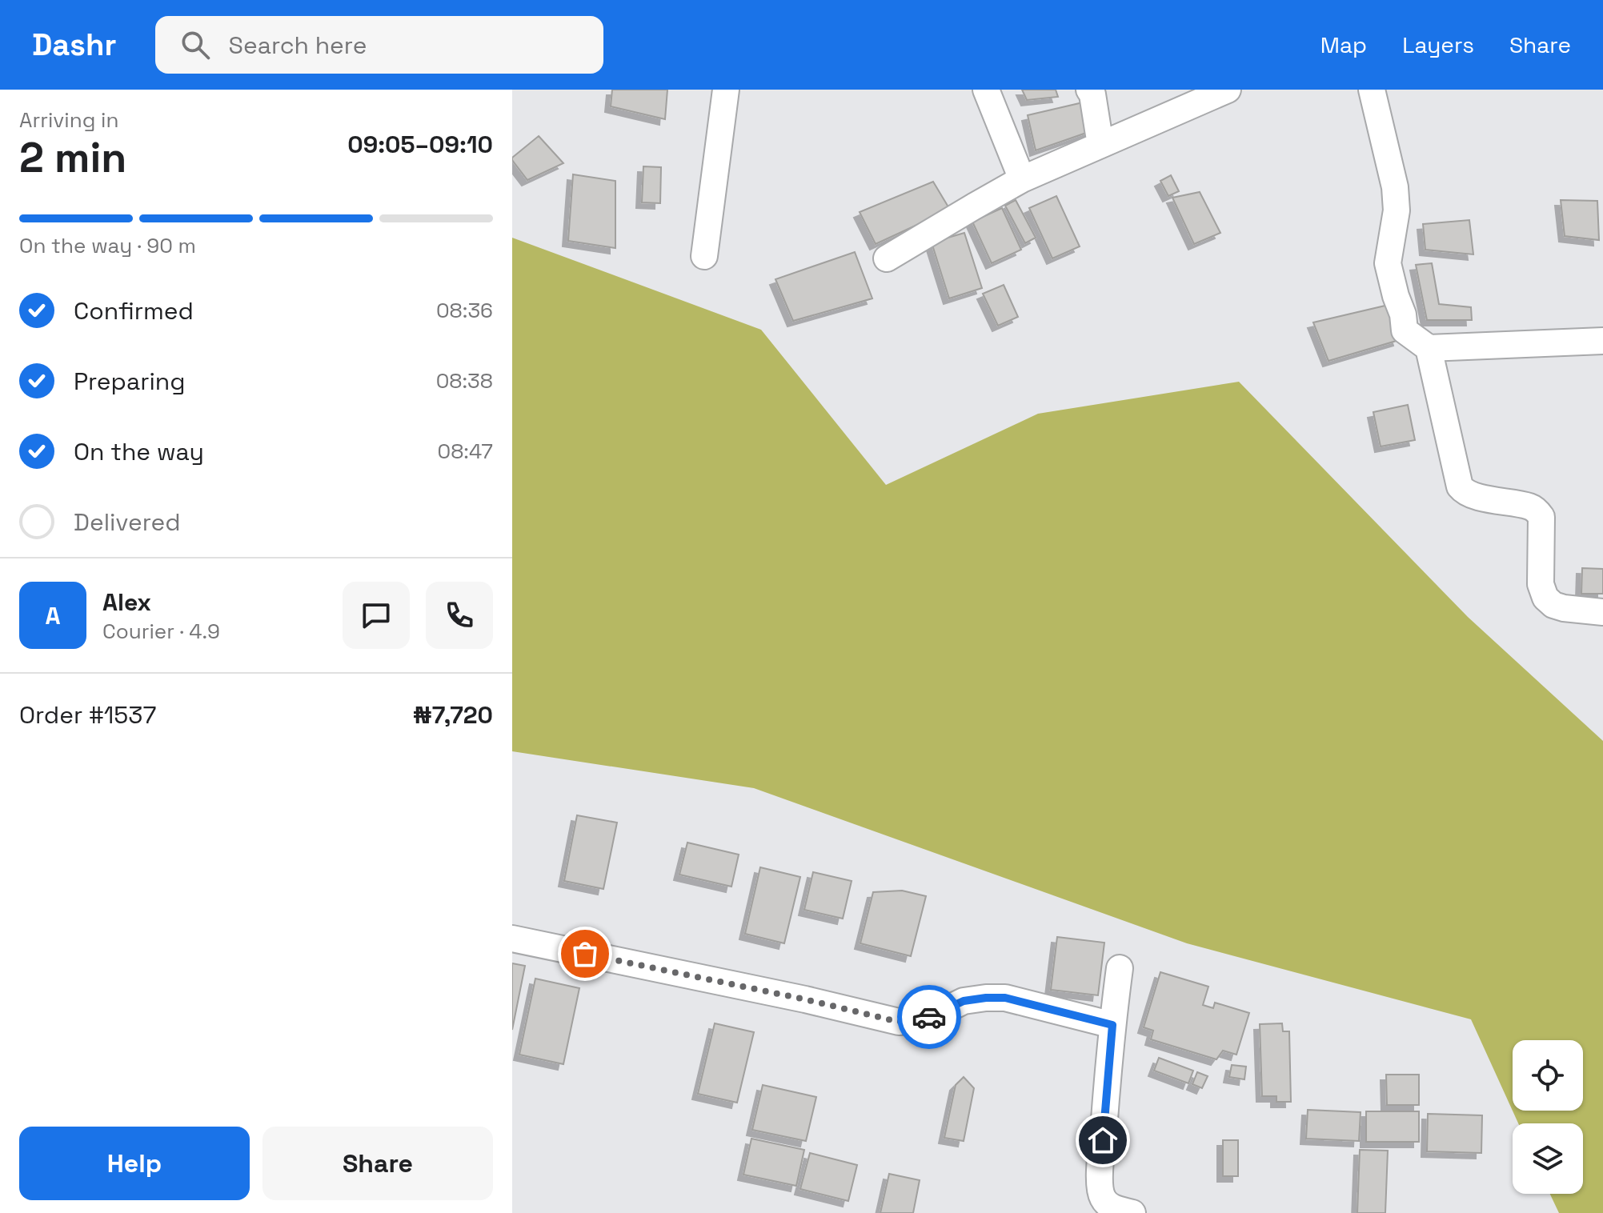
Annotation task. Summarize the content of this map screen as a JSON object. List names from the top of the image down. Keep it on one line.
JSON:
{"page":{"header":"Dashr","search":"Search here","nav":["Map","Layers","Share"],"heading":["2 min","Arriving in","09:05–09:10"],"panel":["Alex","Courier · 4.9","Order #1537","₦7,720"],"bar":"On the way · 90 m","list":[["Confirmed","08:36"],["Preparing","08:38"],["On the way","08:47"],"Delivered"],"round":"A","buttons":["Help","Share"]}}
